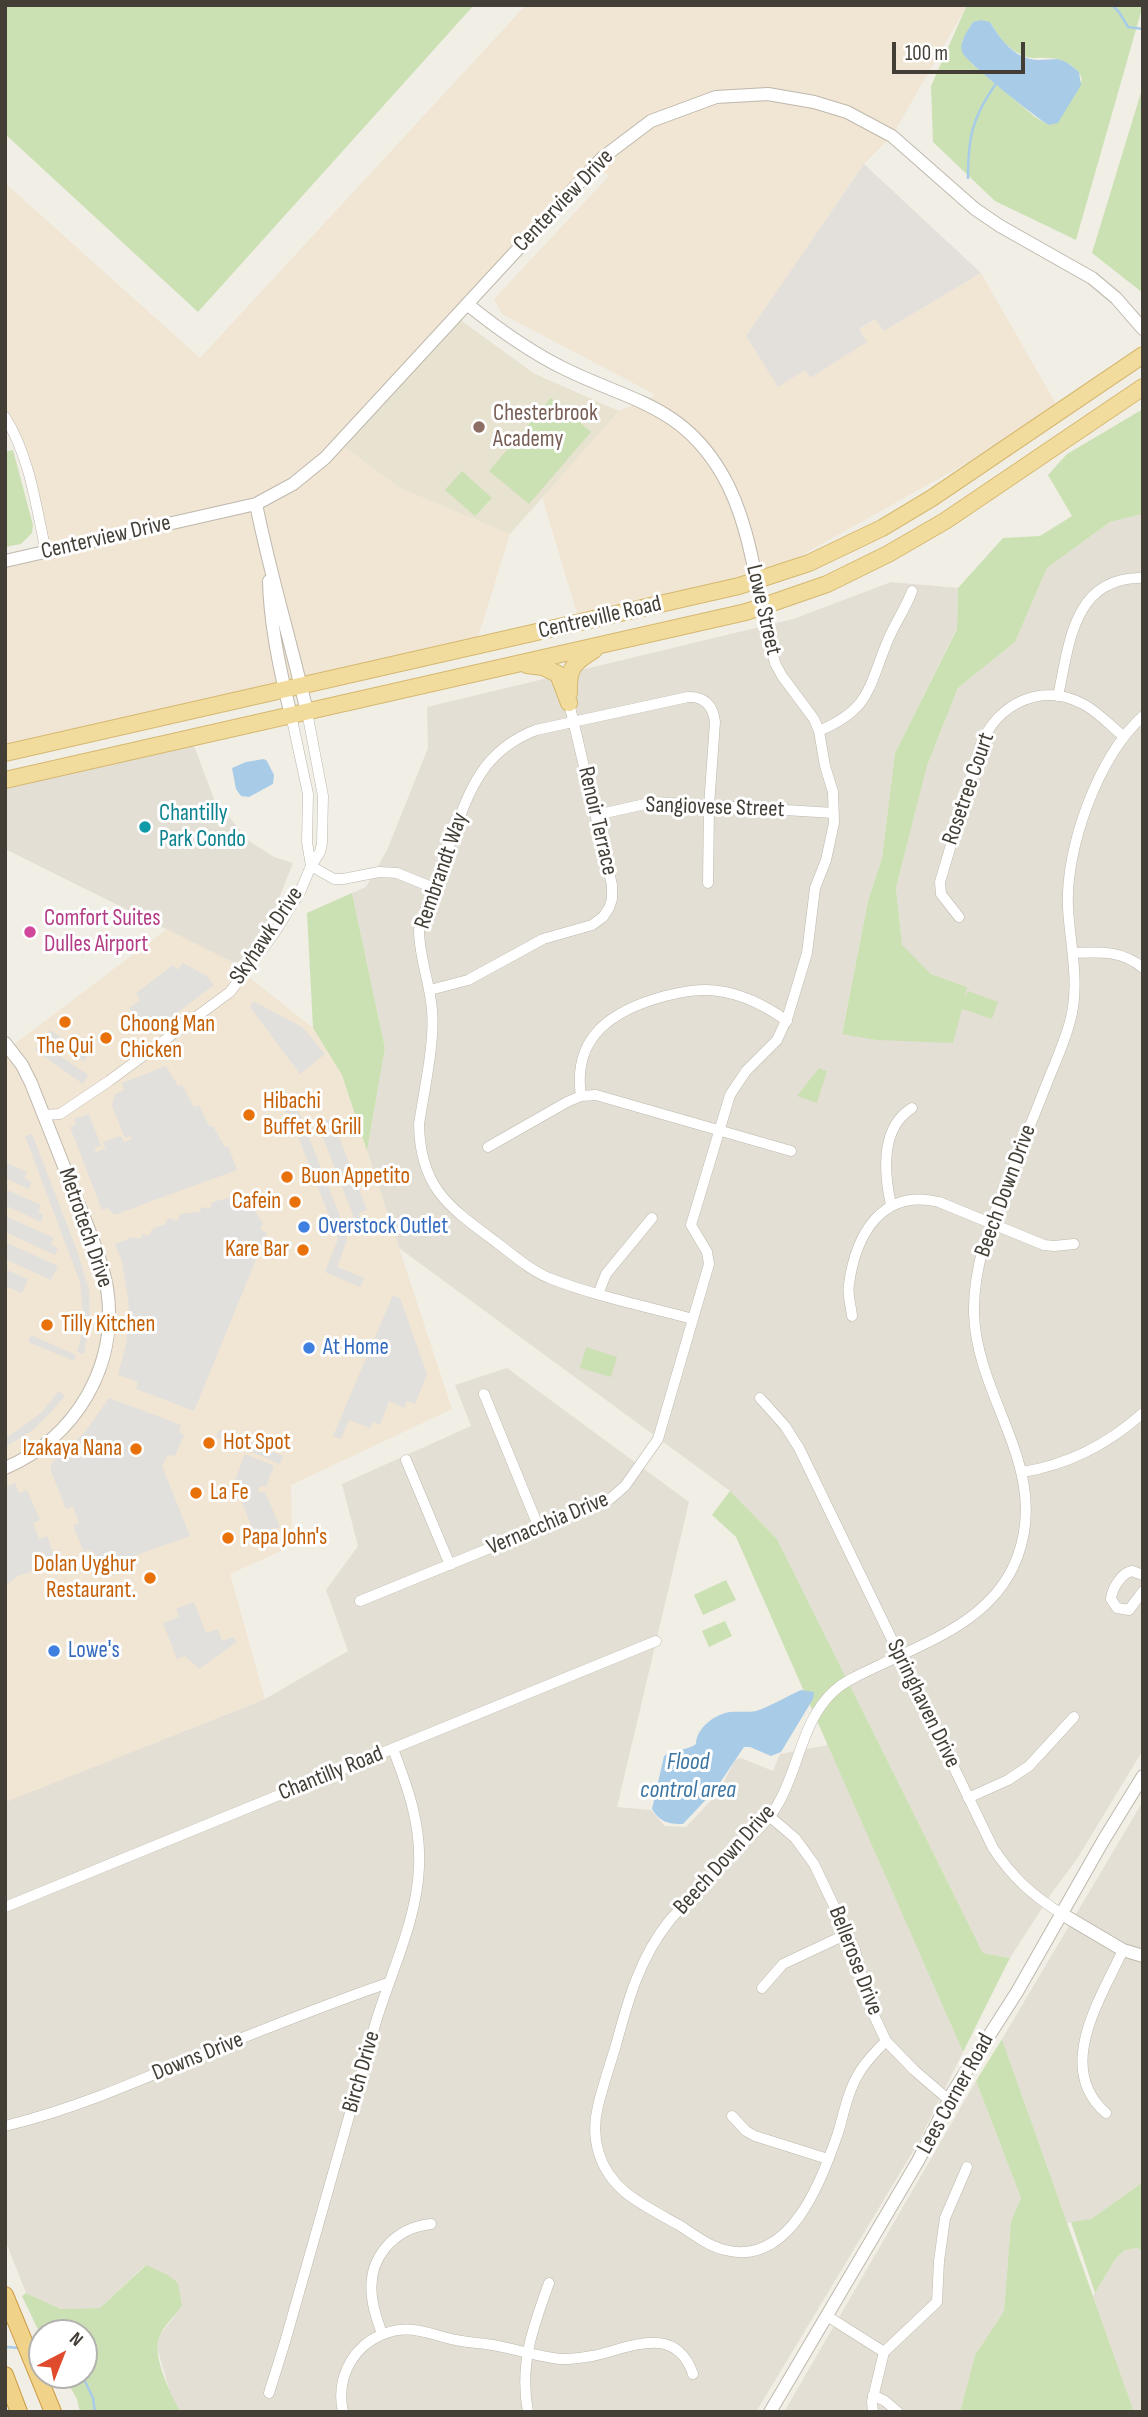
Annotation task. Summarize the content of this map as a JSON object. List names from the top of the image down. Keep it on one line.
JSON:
{"streets":{"main road":["Centreville Road"],"street":["Centerview Drive","Lowe Street","Rosetree Court","Sangiovese Street","Renoir Terrace","Rembrandt Way","Skyhawk Drive","Beech Down Drive","Metrotech Drive","Vernacchia Drive","Springhaven Drive","Chantilly Road","Bellerose Drive","Downs Drive","Birch Drive","Lees Corner Road"]},"crossings":[["Centerview Drive","Lowe Street"],["Centerview Drive","Skyhawk Drive"],["Lowe Street","Centreville Road"],["Lowe Street","Sangiovese Street"],["Lowe Street","Vernacchia Drive"],["Centreville Road","Skyhawk Drive"],["Rosetree Court","Beech Down Drive"],["Sangiovese Street","Renoir Terrace"],["Sangiovese Street","Rembrandt Way"],["Renoir Terrace","Rembrandt Way"],["Rembrandt Way","Vernacchia Drive"],["Skyhawk Drive","Metrotech Drive"],["Beech Down Drive","Springhaven Drive"],["Beech Down Drive","Bellerose Drive"],["Springhaven Drive","Lees Corner Road"],["Chantilly Road","Birch Drive"],["Bellerose Drive","Lees Corner Road"],["Downs Drive","Birch Drive"]],"water":["Flood control area"],"places":["Chesterbrook Academy","Chantilly Park Condo","Comfort Suites Dulles Airport","The Qui","Choong Man Chicken","Hibachi Buffet & Grill","Buon Appetito","Cafein","Overstock Outlet","Kare Bar","Tilly Kitchen","At Home","Hot Spot","Izakaya Nana","La Fe","Papa John's","Dolan Uyghur Restaurant.","Lowe's"],"scale_bar":"100 m","north":"top right"}
